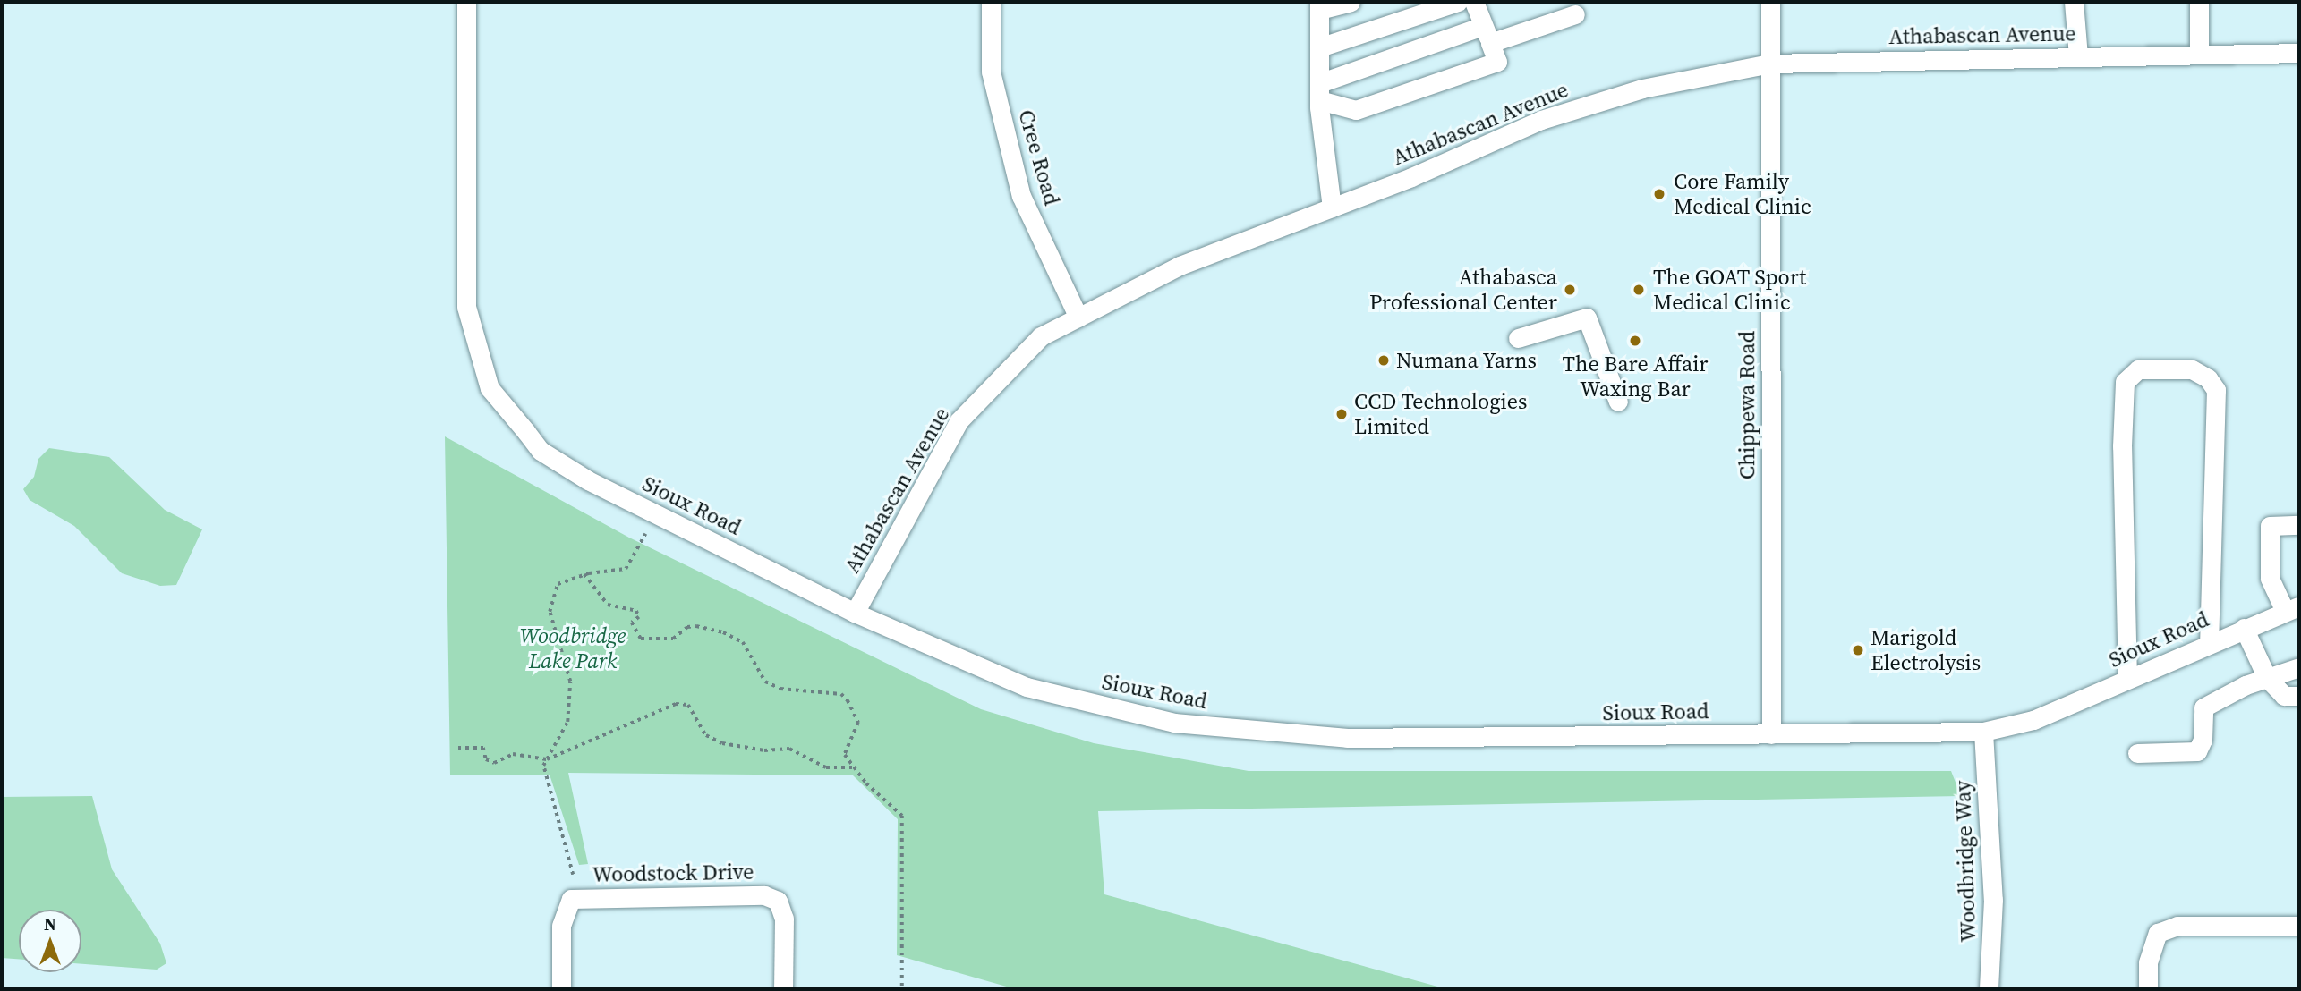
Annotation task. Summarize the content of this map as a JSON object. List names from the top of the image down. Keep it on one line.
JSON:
{"streets":{"street":["Athabascan Avenue","Cree Road","Chippewa Road","Sioux Road","Woodbridge Way","Woodstock Drive"]},"crossings":[["Athabascan Avenue","Cree Road"],["Athabascan Avenue","Chippewa Road"],["Athabascan Avenue","Sioux Road"],["Chippewa Road","Sioux Road"],["Sioux Road","Woodbridge Way"]],"parks":["Woodbridge Lake Park"],"places":["Core Family Medical Clinic","Athabasca Professional Center","The GOAT Sport Medical Clinic","The Bare Affair Waxing Bar","Numana Yarns","CCD Technologies Limited","Marigold Electrolysis"],"north":"top"}
